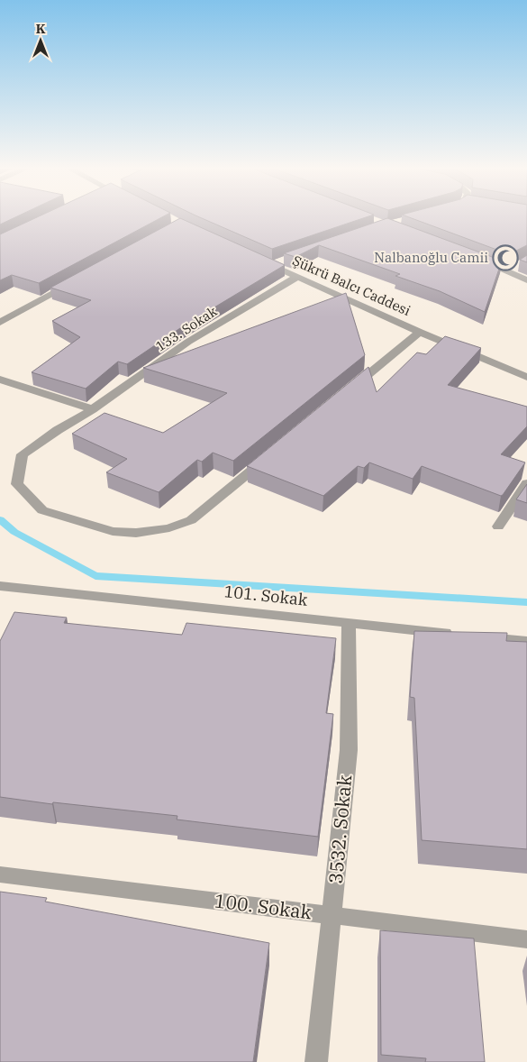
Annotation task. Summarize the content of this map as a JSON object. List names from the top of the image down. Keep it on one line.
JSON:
{"streets":{"street":["Şükrü Balcı Caddesi","133. Sokak","101. Sokak","3532. Sokak","100. Sokak"]},"crossings":[["Şükrü Balcı Caddesi","133. Sokak"],["101. Sokak","3532. Sokak"],["3532. Sokak","100. Sokak"]],"places":{"mosque":["Nalbanoğlu Camii"]},"north":"top"}
